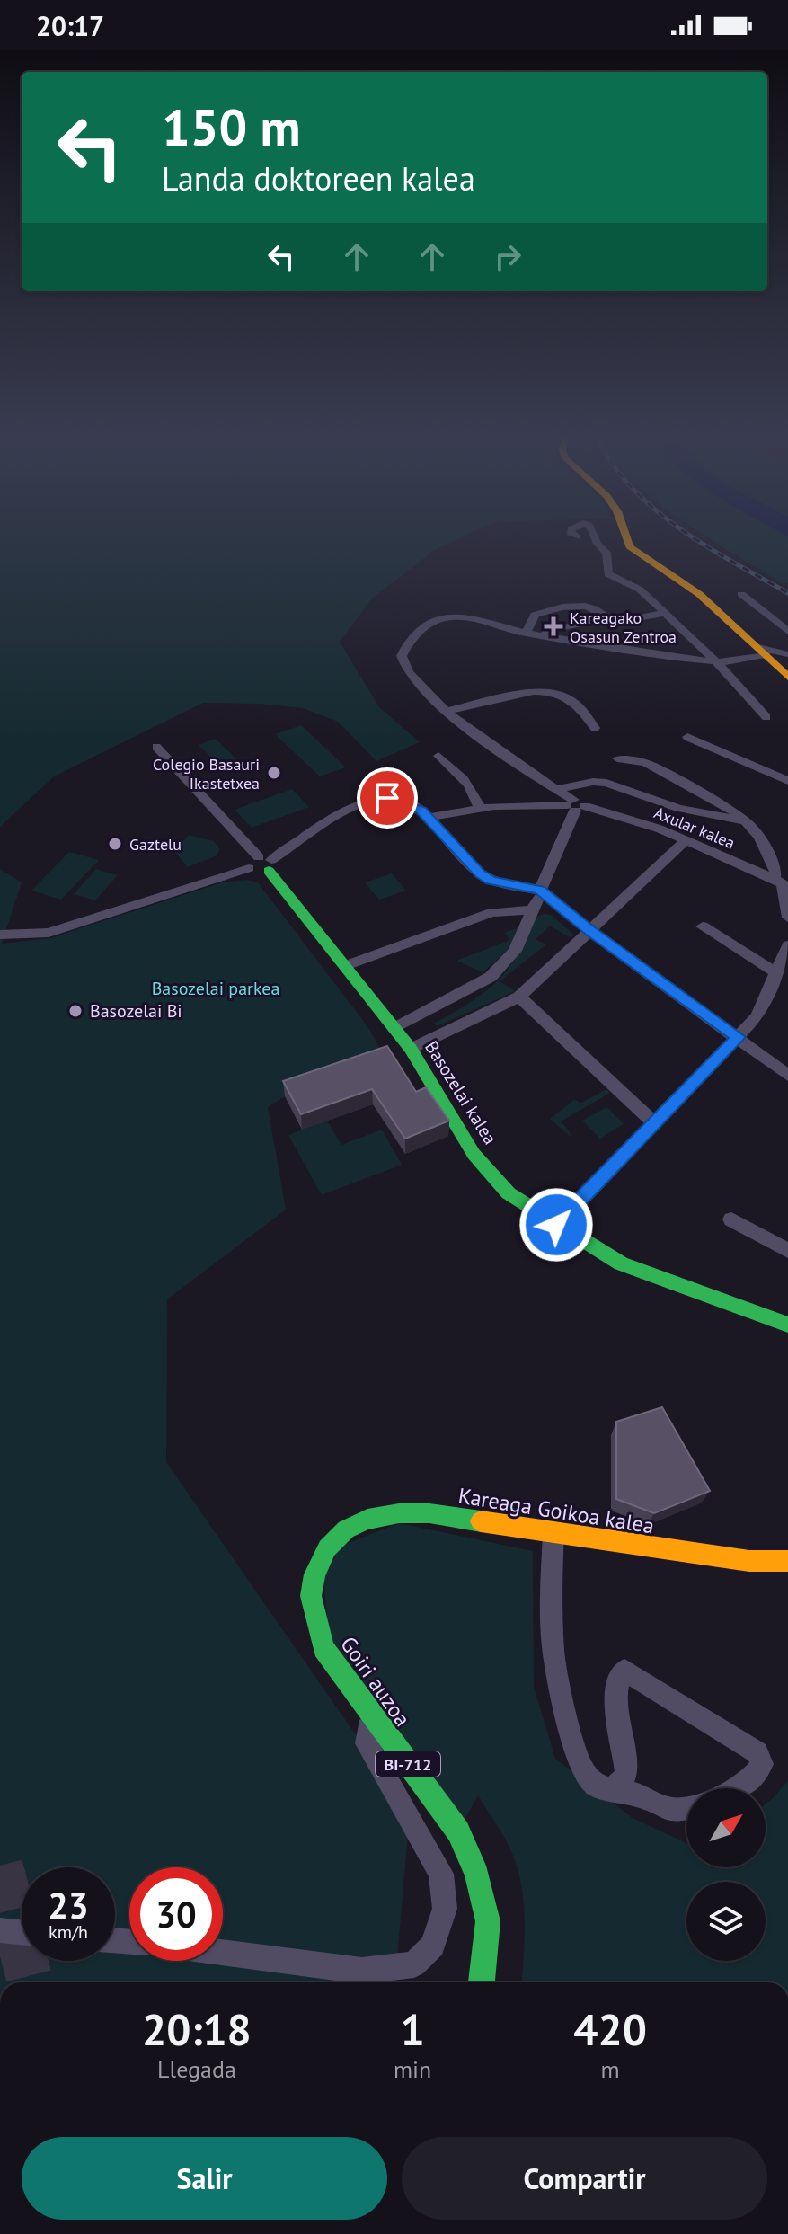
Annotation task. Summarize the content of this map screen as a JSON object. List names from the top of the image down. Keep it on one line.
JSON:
{"streets":{"main road":["Basozelai kalea","Kareaga Goikoa kalea","Goiri auzoa","BI-712"],"street":["Axular kalea"]},"crossings":[["Kareaga Goikoa kalea","Goiri auzoa"]],"parks":["Basozelai parkea"],"places":{"health":["Kareagako Osasun Zentroa"],"other":["Colegio Basauri Ikastetxea","Gaztelu","Basozelai Bi"]},"north":"top right","page":{"status":"20:17","turn":["150 m","Landa doktoreen kalea"],"speed":"23 km/h","limit":"30","eta":["20:18","Llegada","1","min","420","m"],"buttons":["Salir","Compartir"]}}
